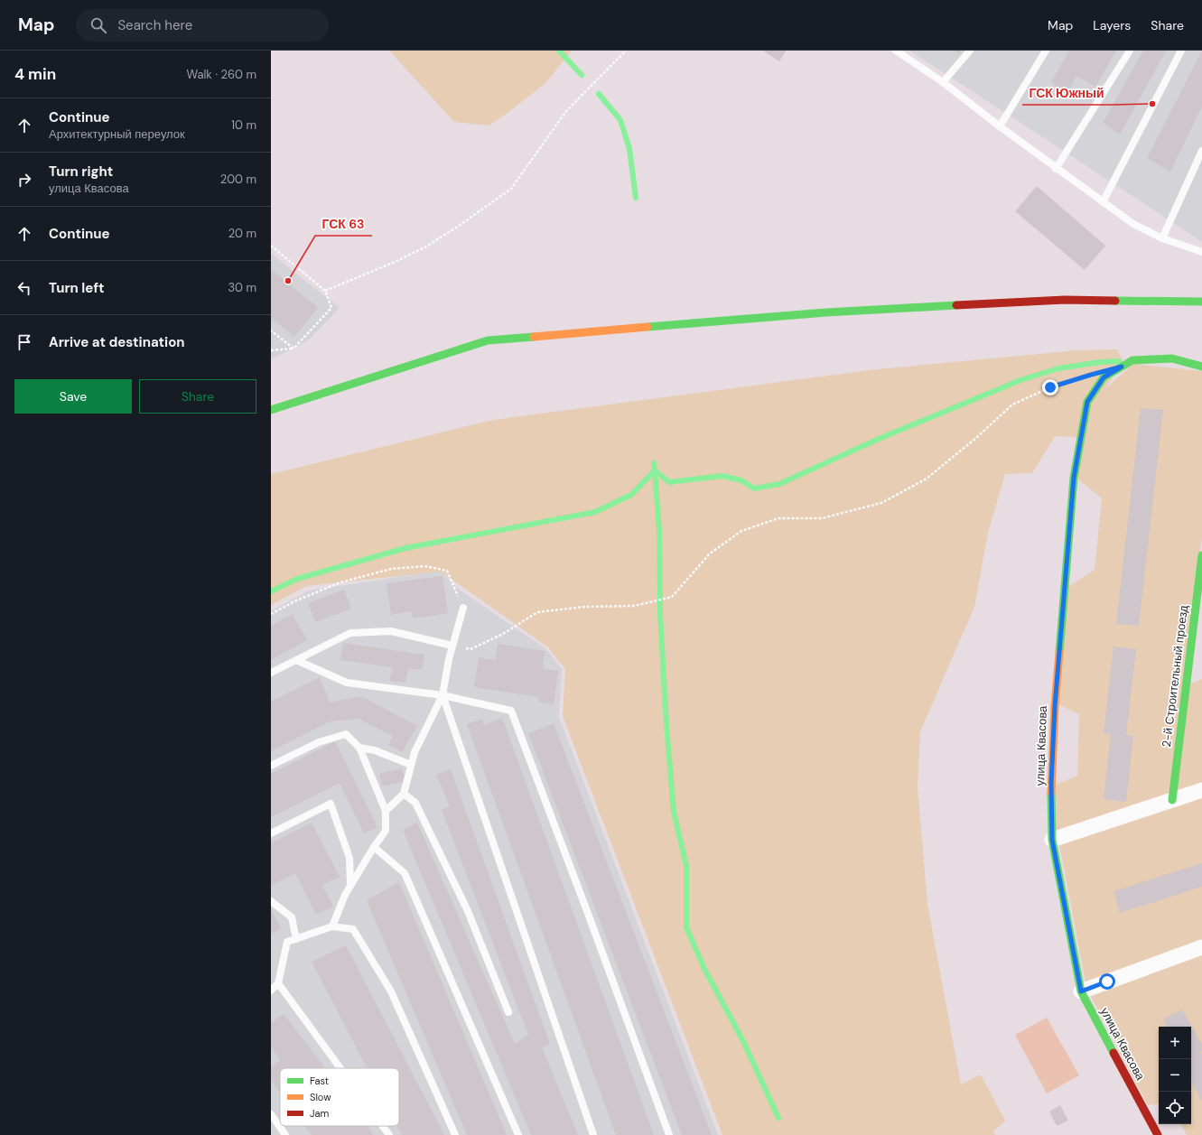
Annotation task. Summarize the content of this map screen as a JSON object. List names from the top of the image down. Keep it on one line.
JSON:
{"streets":{"street":["2-й Строительный проезд","улица Квасова"]},"places":["ГСК Южный","ГСК 63"],"legend":["Fast","Slow","Jam"],"page":{"header":"Map","search":"Search here","nav":["Map","Layers","Share"],"heading":["4 min","Walk · 260 m"],"list":[["Continue","Архитектурный переулок","10 m"],["Turn right","улица Квасова","200 m"],["Continue","20 m"],["Turn left","30 m"],"Arrive at destination"],"buttons":["Save","Share"],"map_buttons":["+","−"]}}
